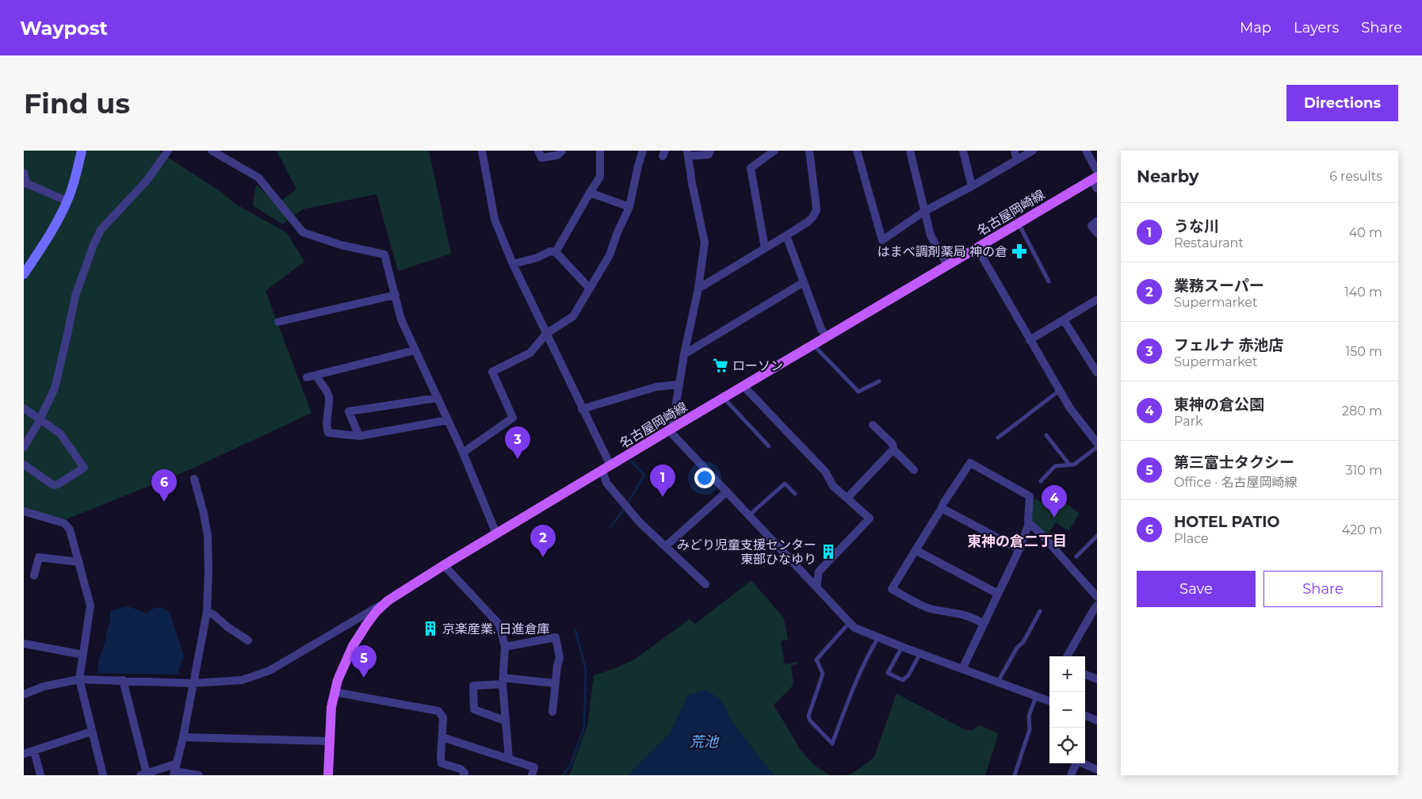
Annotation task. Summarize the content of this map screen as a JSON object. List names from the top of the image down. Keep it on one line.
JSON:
{"streets":{"main road":["名古屋岡崎線"]},"districts":["東神の倉二丁目"],"water":["荒池"],"places":{"pharmacy":["はまべ調剤薬局 神の倉"],"supermarket":["ローソン"],"building":["みどり児童支援センター 東部ひなゆり","京楽産業. 日進倉庫"]},"page":{"header":"Waypost","nav":["Map","Layers","Share"],"buttons":["Directions",["Save","Share"]],"title":"Find us","heading":["Nearby","6 results"],"list":[{"mark":"1","name":"うな川","note":"Restaurant","value":"40 m"},{"mark":"2","name":"業務スーパー","note":"Supermarket","value":"140 m"},{"mark":"3","name":"フェルナ 赤池店","note":"Supermarket","value":"150 m"},{"mark":"4","name":"東神の倉公園","note":"Park","value":"280 m"},{"mark":"5","name":"第三富士タクシー","note":"Office · 名古屋岡崎線","value":"310 m"},{"mark":"6","name":"HOTEL PATIO","note":"Place","value":"420 m"}],"pins":["3","1","6","4","2","5"],"map_buttons":["+","−"]}}
